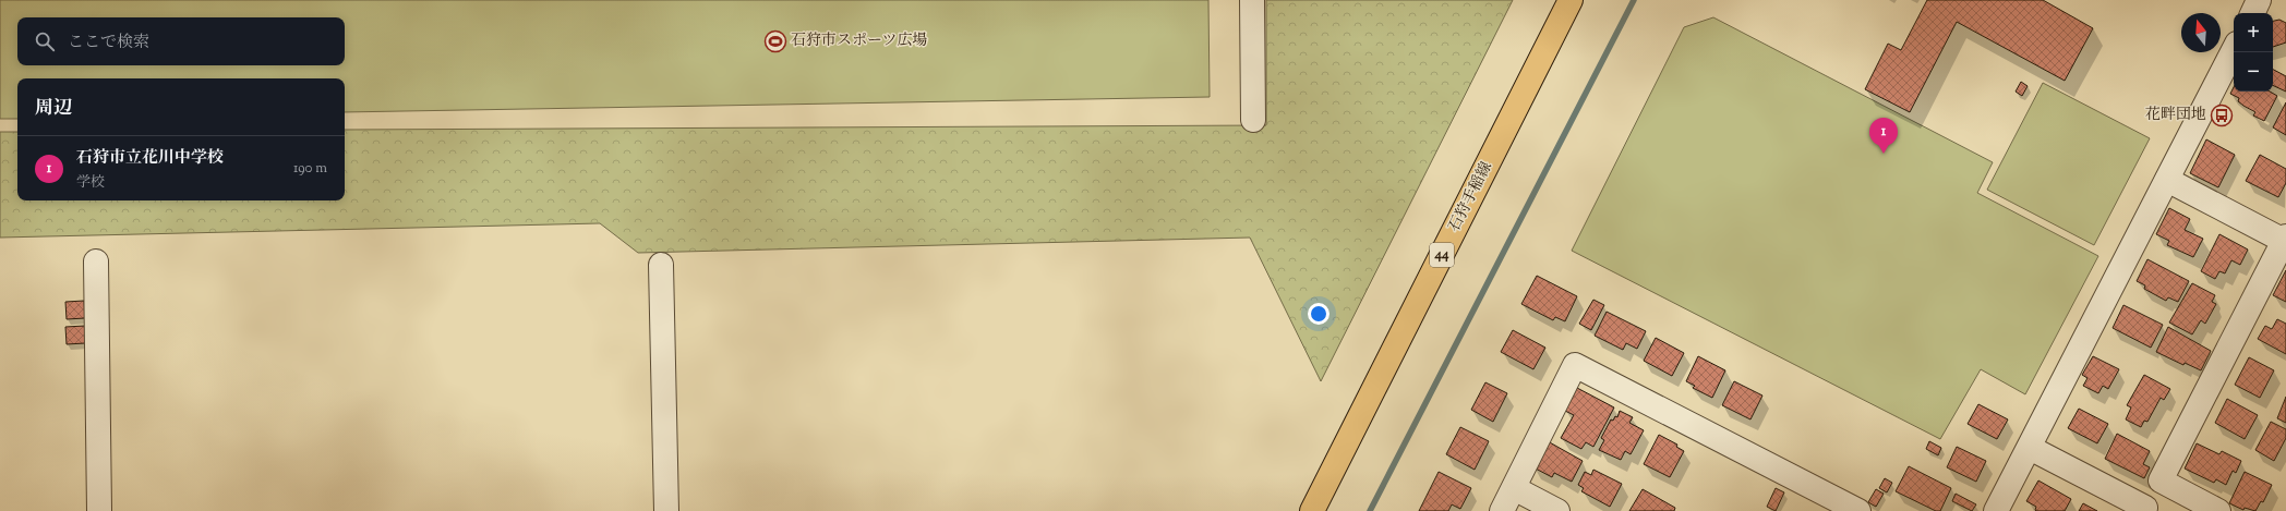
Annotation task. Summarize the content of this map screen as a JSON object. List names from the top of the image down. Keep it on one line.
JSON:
{"streets":{"main road":["石狩手稲線","44"]},"places":{"sports":["石狩市スポーツ広場"],"bus stop":["花畔団地"]},"north":"top","page":{"map_buttons":["+","−"],"search":"ここで検索","heading":"周辺","pins":"1","list":[{"mark":"1","name":"石狩市立花川中学校","note":"学校","value":"190 m"}]}}
